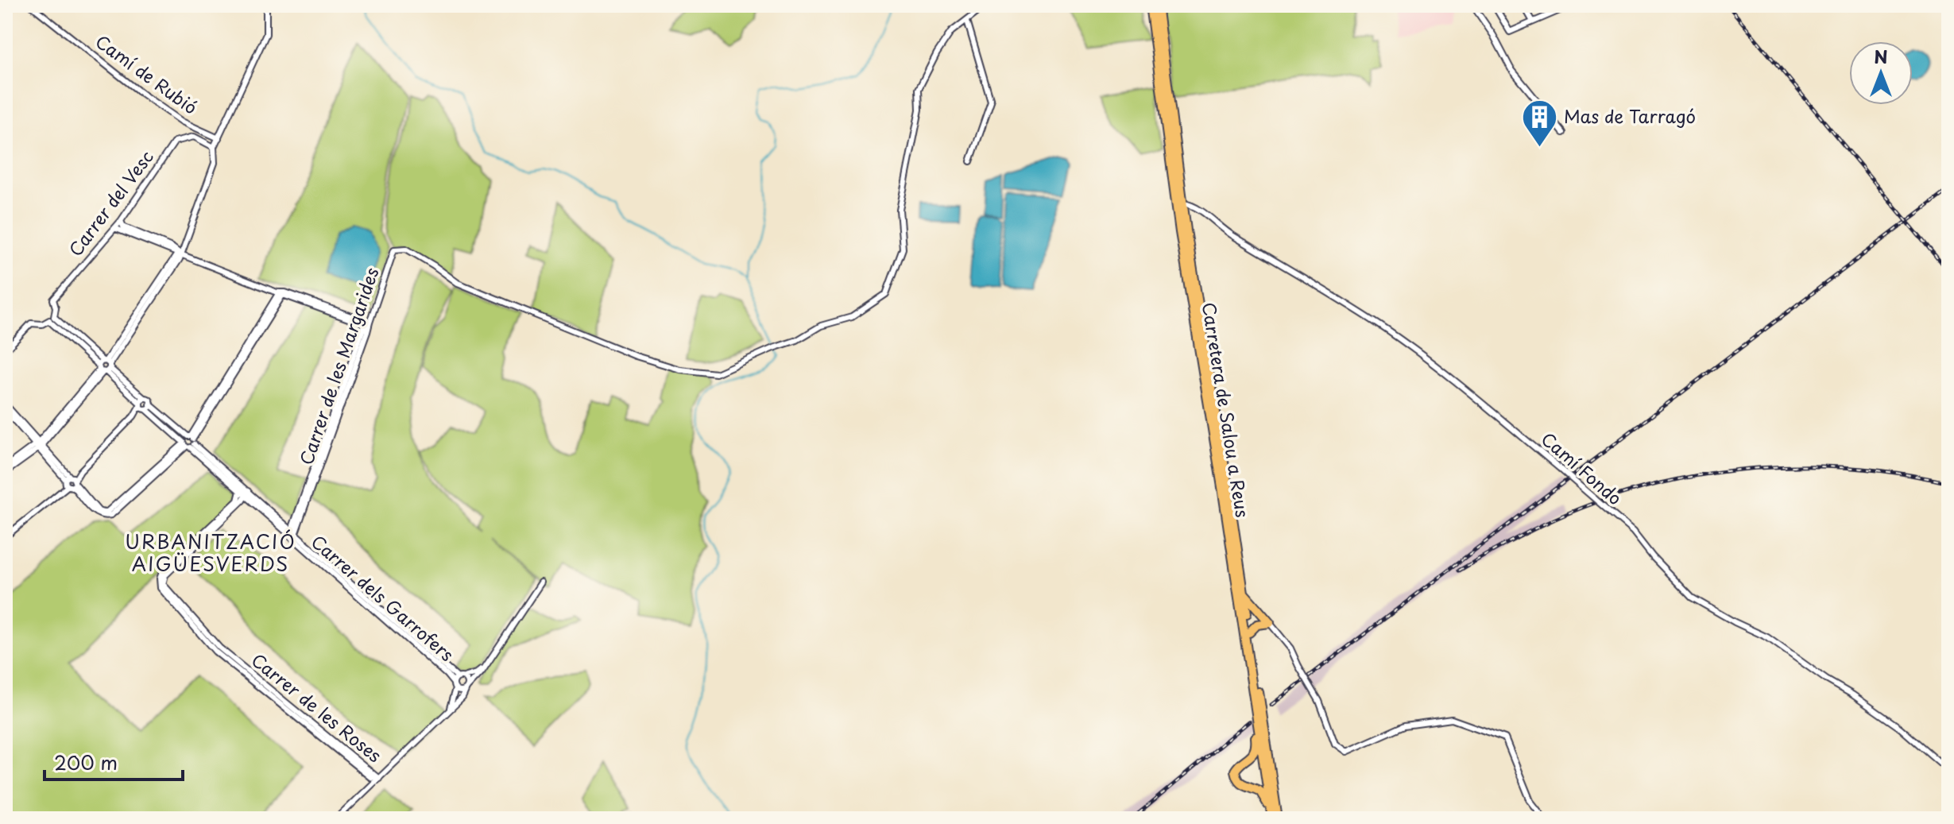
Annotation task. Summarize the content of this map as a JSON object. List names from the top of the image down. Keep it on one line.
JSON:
{"streets":{"highway":["Carretera de Salou a Reus"],"street":["Camí de Rubió","Carrer del Vesc","Carrer de les Margarides","Camí Fondo","Carrer dels Garrofers","Carrer de les Roses"]},"crossings":[["Carrer del Vesc","Carrer dels Garrofers"],["Carrer de les Margarides","Carrer dels Garrofers"],["Carrer dels Garrofers","Carrer de les Roses"]],"districts":["URBANITZACIÓ AIGÜESVERDS"],"places":{"building":["Mas de Tarragó"]},"scale_bar":"200 m","north":"top"}
